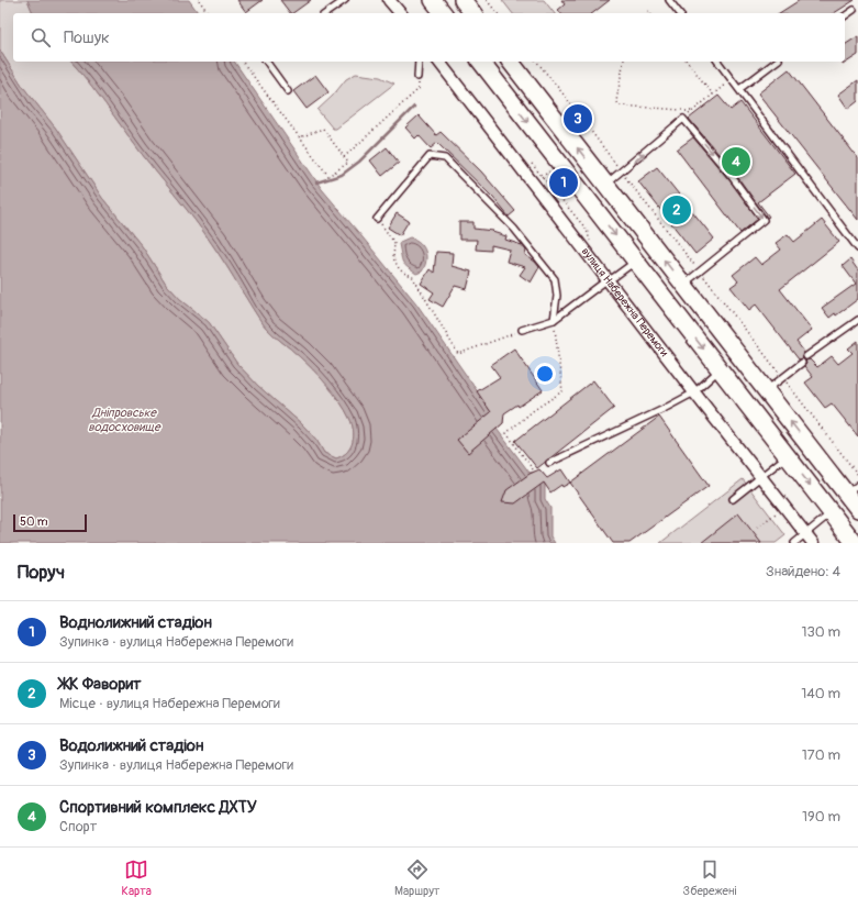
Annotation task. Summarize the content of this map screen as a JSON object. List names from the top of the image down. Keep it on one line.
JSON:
{"streets":{"street":["вулиця Набережна Перемоги"]},"water":["Дніпровське водосховище"],"scale_bar":"50 m","page":{"search":"Пошук","pins":["3","4","1","2"],"scale":"50 m","heading":["Поруч","Знайдено: 4"],"list":[{"mark":"1","name":"Воднолижний стадіон","note":"Зупинка · вулиця Набережна Перемоги","value":"130 m"},{"mark":"2","name":"ЖК Фаворит","note":"Місце · вулиця Набережна Перемоги","value":"140 m"},{"mark":"3","name":"Водолижний стадіон","note":"Зупинка · вулиця Набережна Перемоги","value":"170 m"},{"mark":"4","name":"Спортивний комплекс ДХТУ","note":"Спорт","value":"190 m"}],"nav":["Карта","Маршрут","Збережені"]}}
